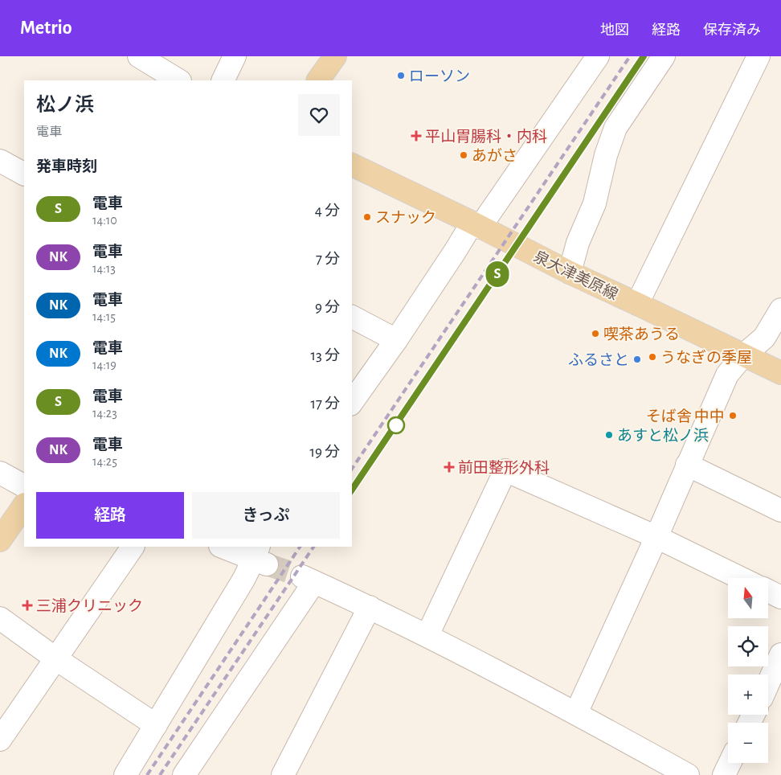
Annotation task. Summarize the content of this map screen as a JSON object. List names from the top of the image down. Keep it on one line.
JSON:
{"streets":{"main road":["泉大津美原線"]},"places":{"other":["ローソン","あがさ","スナック","喫茶あうる","うなぎの季屋","ふるさと","そば舎 中中","あすと松ノ浜"],"health":["平山胃腸科・内科","前田整形外科","三浦クリニック"]},"north":"top","page":{"header":"Metrio","nav":["地図","経路","保存済み"],"on_map":"S","heading":[["松ノ浜","電車"],"発車時刻"],"list":[{"mark":"S","name":"電車","note":"14:10","value":"4 分"},{"mark":"NK","name":"電車","note":"14:13","value":"7 分"},{"mark":"NK","name":"電車","note":"14:15","value":"9 分"},{"mark":"NK","name":"電車","note":"14:19","value":"13 分"},{"mark":"S","name":"電車","note":"14:23","value":"17 分"},{"mark":"NK","name":"電車","note":"14:25","value":"19 分"}],"buttons":["経路","きっぷ"],"map_buttons":["+","−"]}}
